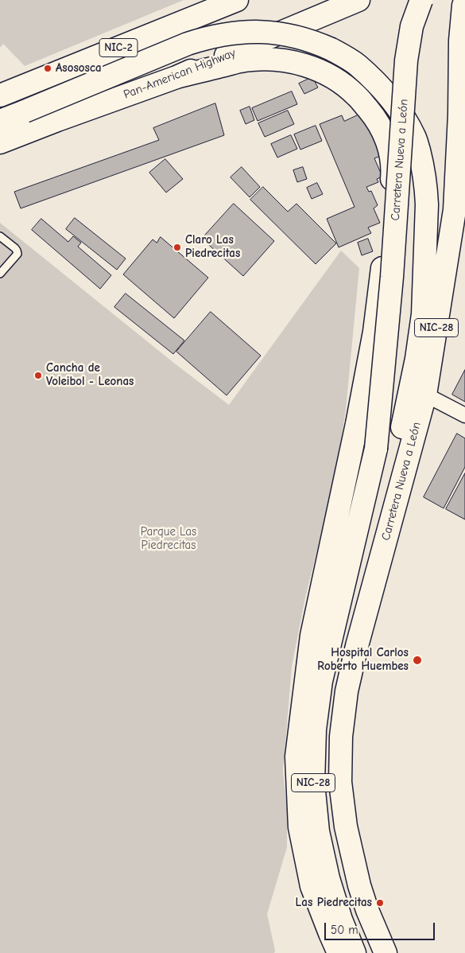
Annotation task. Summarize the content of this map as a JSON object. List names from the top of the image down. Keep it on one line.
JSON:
{"streets":{"highway":["NIC-2","Pan-American Highway","Carretera Nueva a León","NIC-28"]},"parks":["Parque Las Piedrecitas"],"places":["Asososca","Claro Las Piedrecitas","Cancha de Voleibol - Leonas","Hospital Carlos Roberto Huembes","Las Piedrecitas"],"scale_bar":"50 m"}
